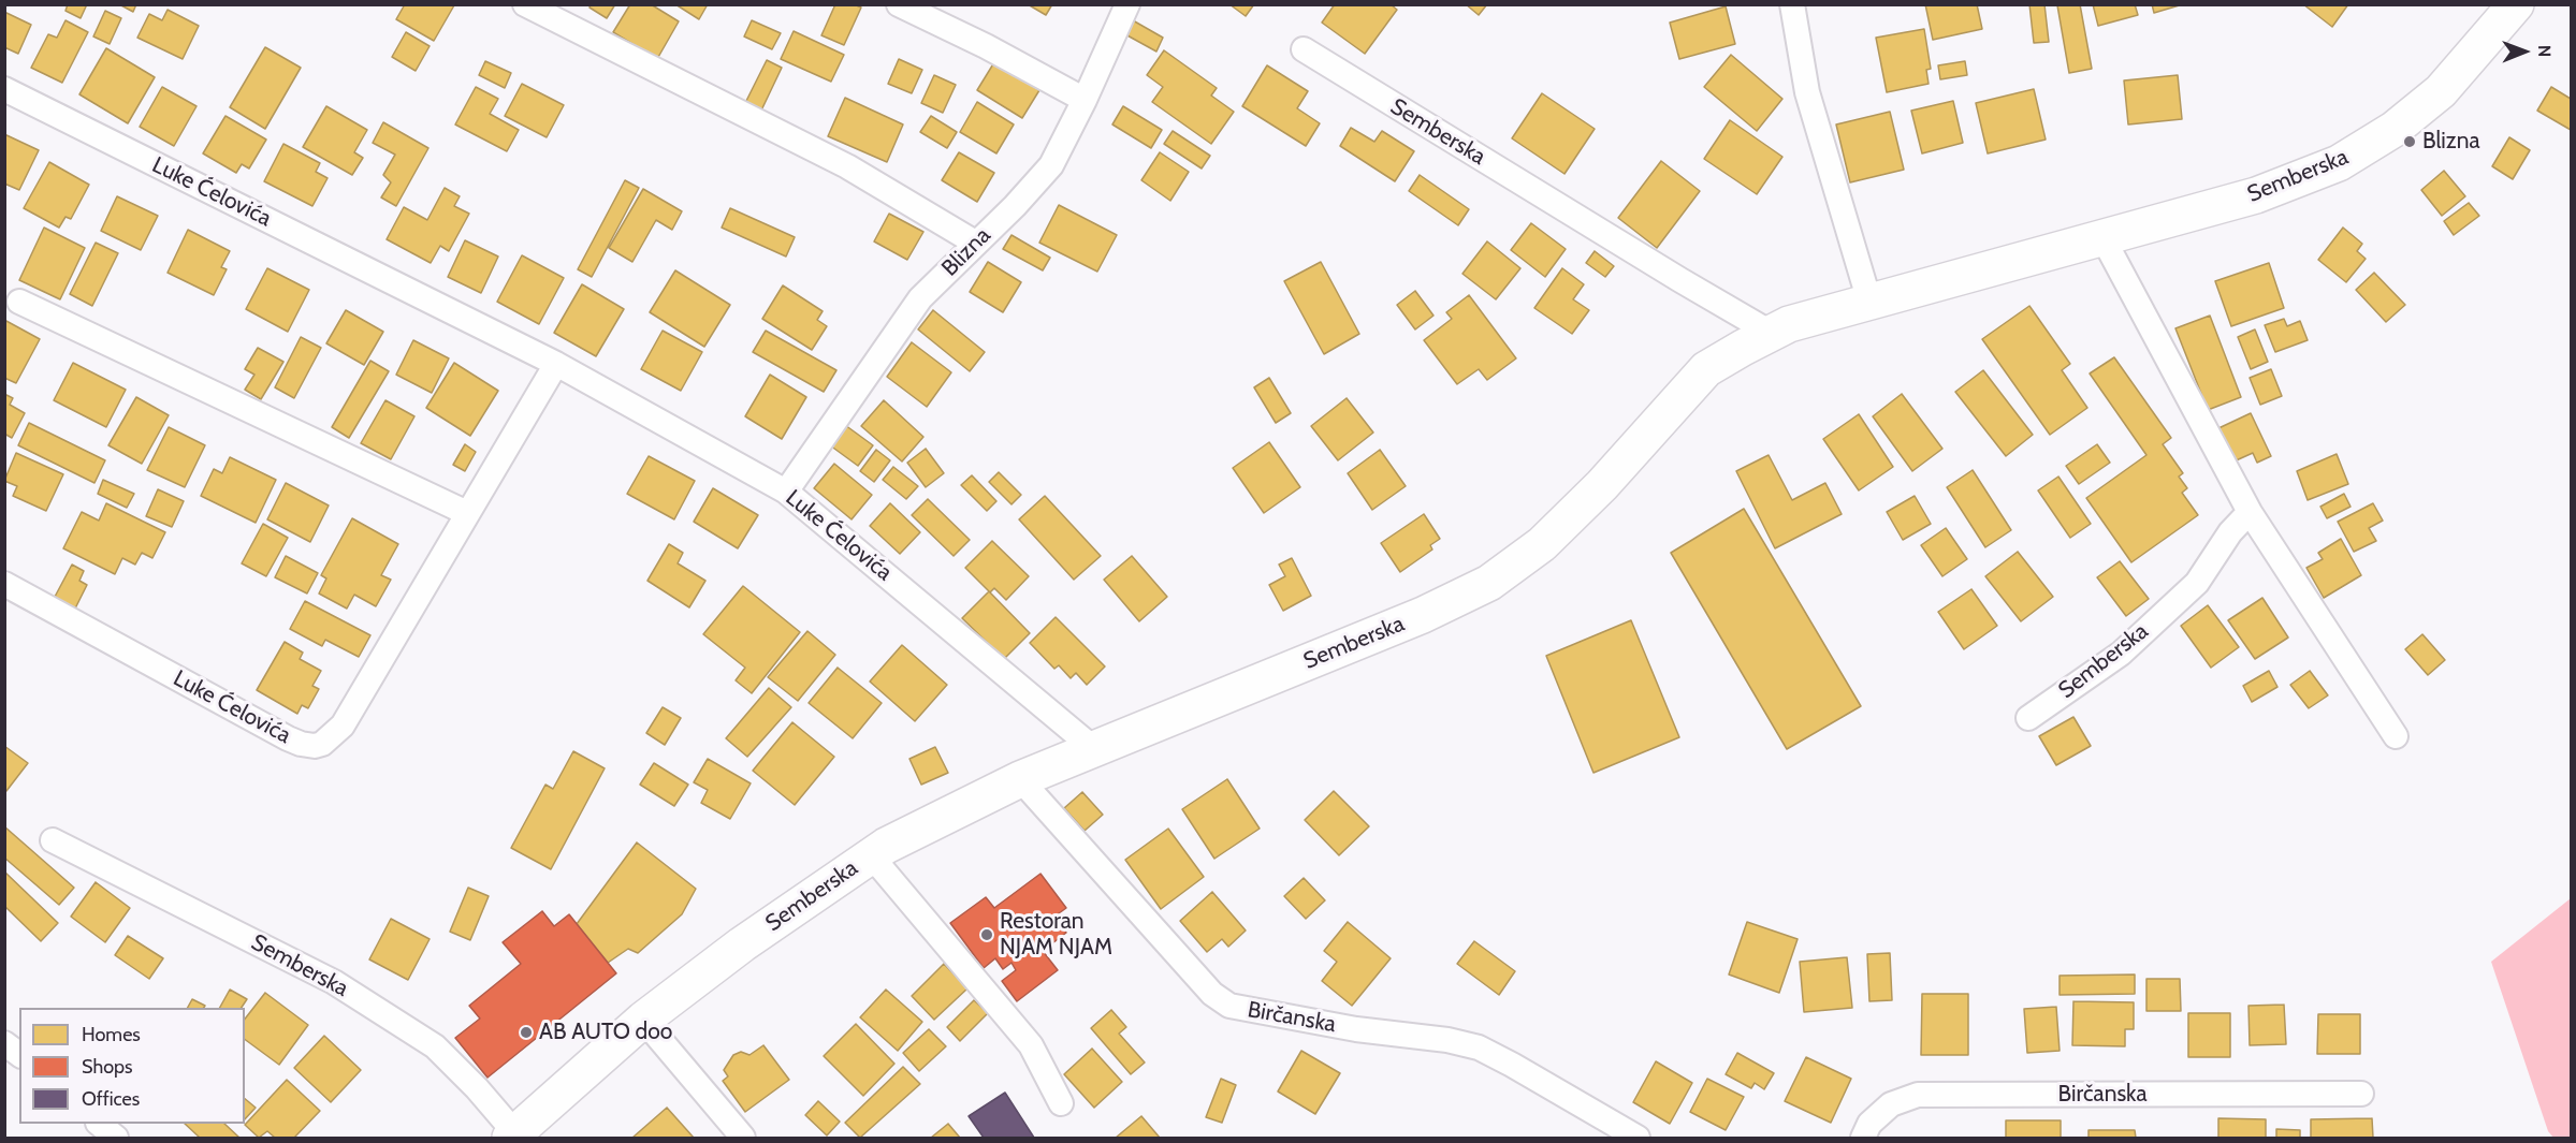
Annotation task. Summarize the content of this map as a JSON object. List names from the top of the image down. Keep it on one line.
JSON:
{"streets":{"main road":["Semberska"],"street":["Luke Ćelovića","Blizna","Birčanska"]},"crossings":[["Semberska","Luke Ćelovića"],["Semberska","Birčanska"],["Luke Ćelovića","Blizna"]],"places":["Blizna","Restoran NJAM NJAM","AB AUTO doo"],"legend":["Homes","Shops","Offices"],"north":"right"}
